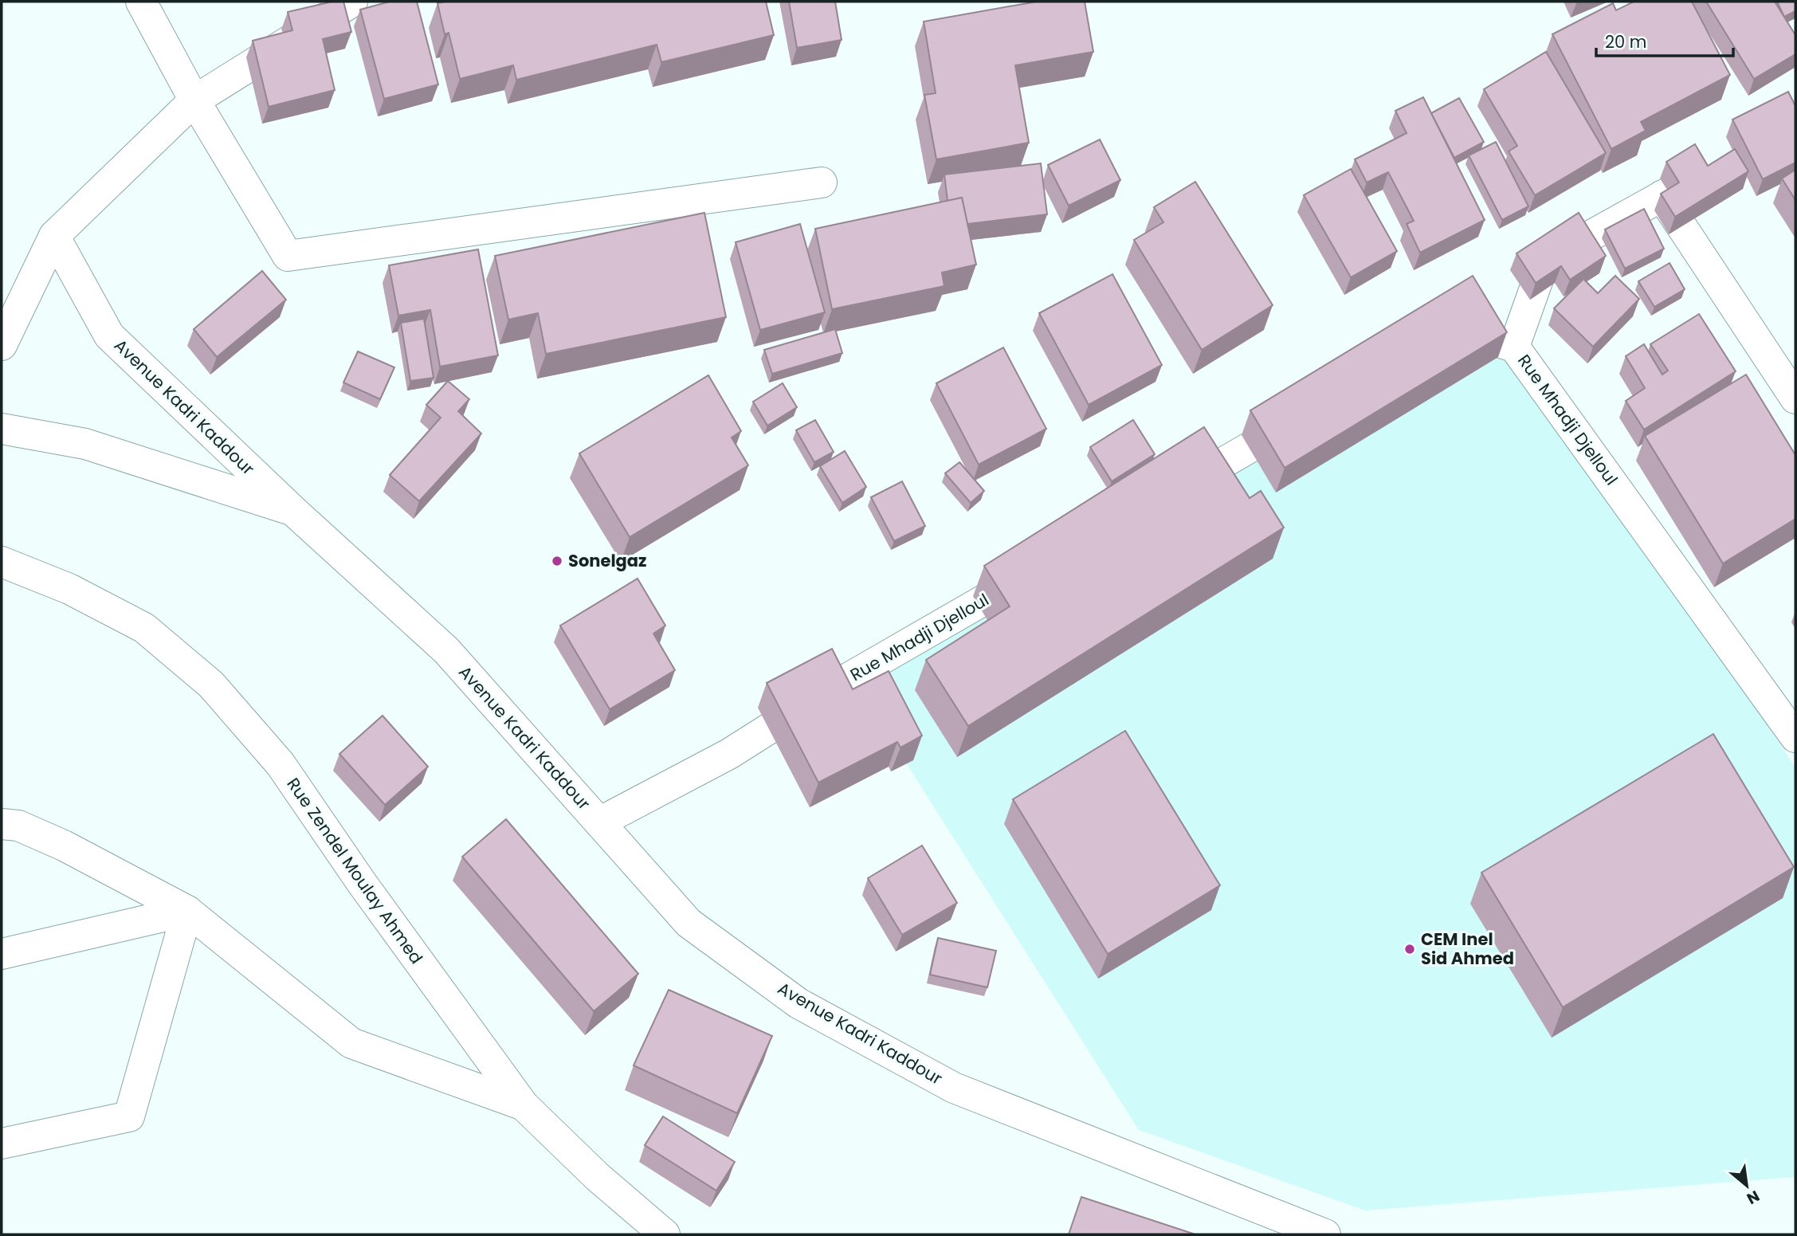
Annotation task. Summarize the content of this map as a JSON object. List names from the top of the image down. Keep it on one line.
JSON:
{"streets":{"street":["Avenue Kadri Kaddour","Rue Mhadji Djelloul","Rue Zendel Moulay Ahmed"]},"crossings":[["Avenue Kadri Kaddour","Rue Mhadji Djelloul"]],"places":["Sonelgaz","CEM Inel Sid Ahmed"],"scale_bar":"20 m","north":"bottom right"}
